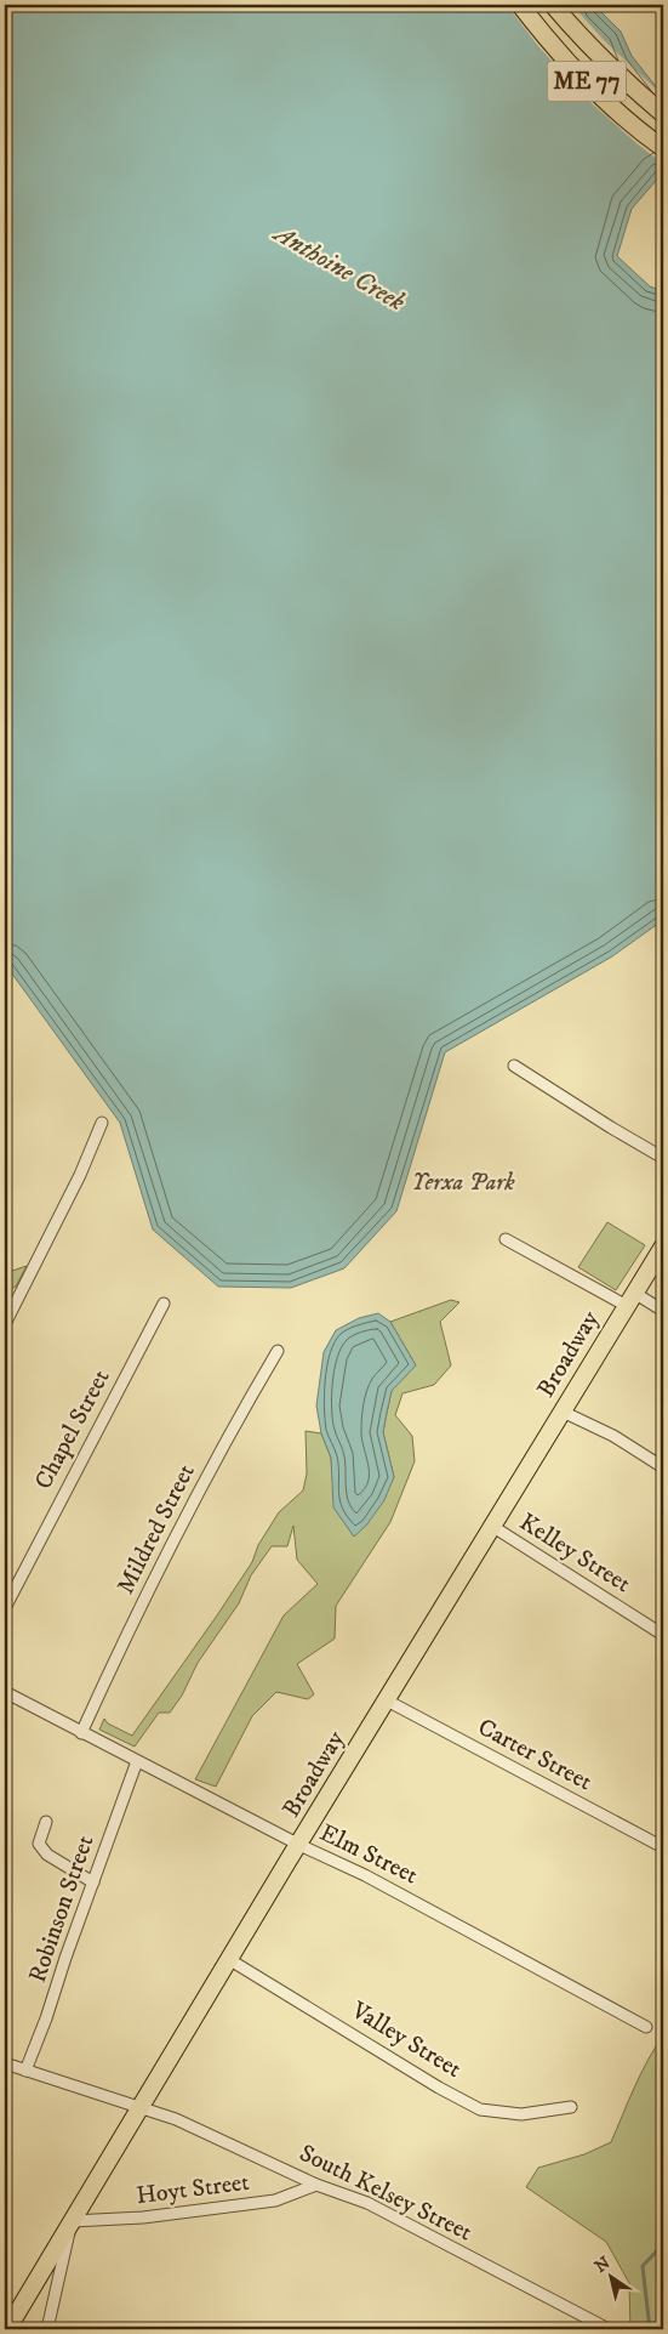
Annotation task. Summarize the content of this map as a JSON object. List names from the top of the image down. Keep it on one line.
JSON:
{"streets":{"main road":["ME 77","Broadway"],"street":["Chapel Street","Mildred Street","Kelley Street","Carter Street","Elm Street","Robinson Street","Valley Street","Hoyt Street","South Kelsey Street"]},"crossings":[["Broadway","Kelley Street"],["Broadway","Carter Street"],["Broadway","Elm Street"],["Broadway","Valley Street"],["Broadway","Hoyt Street"],["Broadway","South Kelsey Street"],["Mildred Street","Elm Street"],["Elm Street","Robinson Street"],["Robinson Street","South Kelsey Street"],["Hoyt Street","South Kelsey Street"]],"water":["Anthoine Creek"],"parks":["Yerxa Park"],"north":"top left"}
